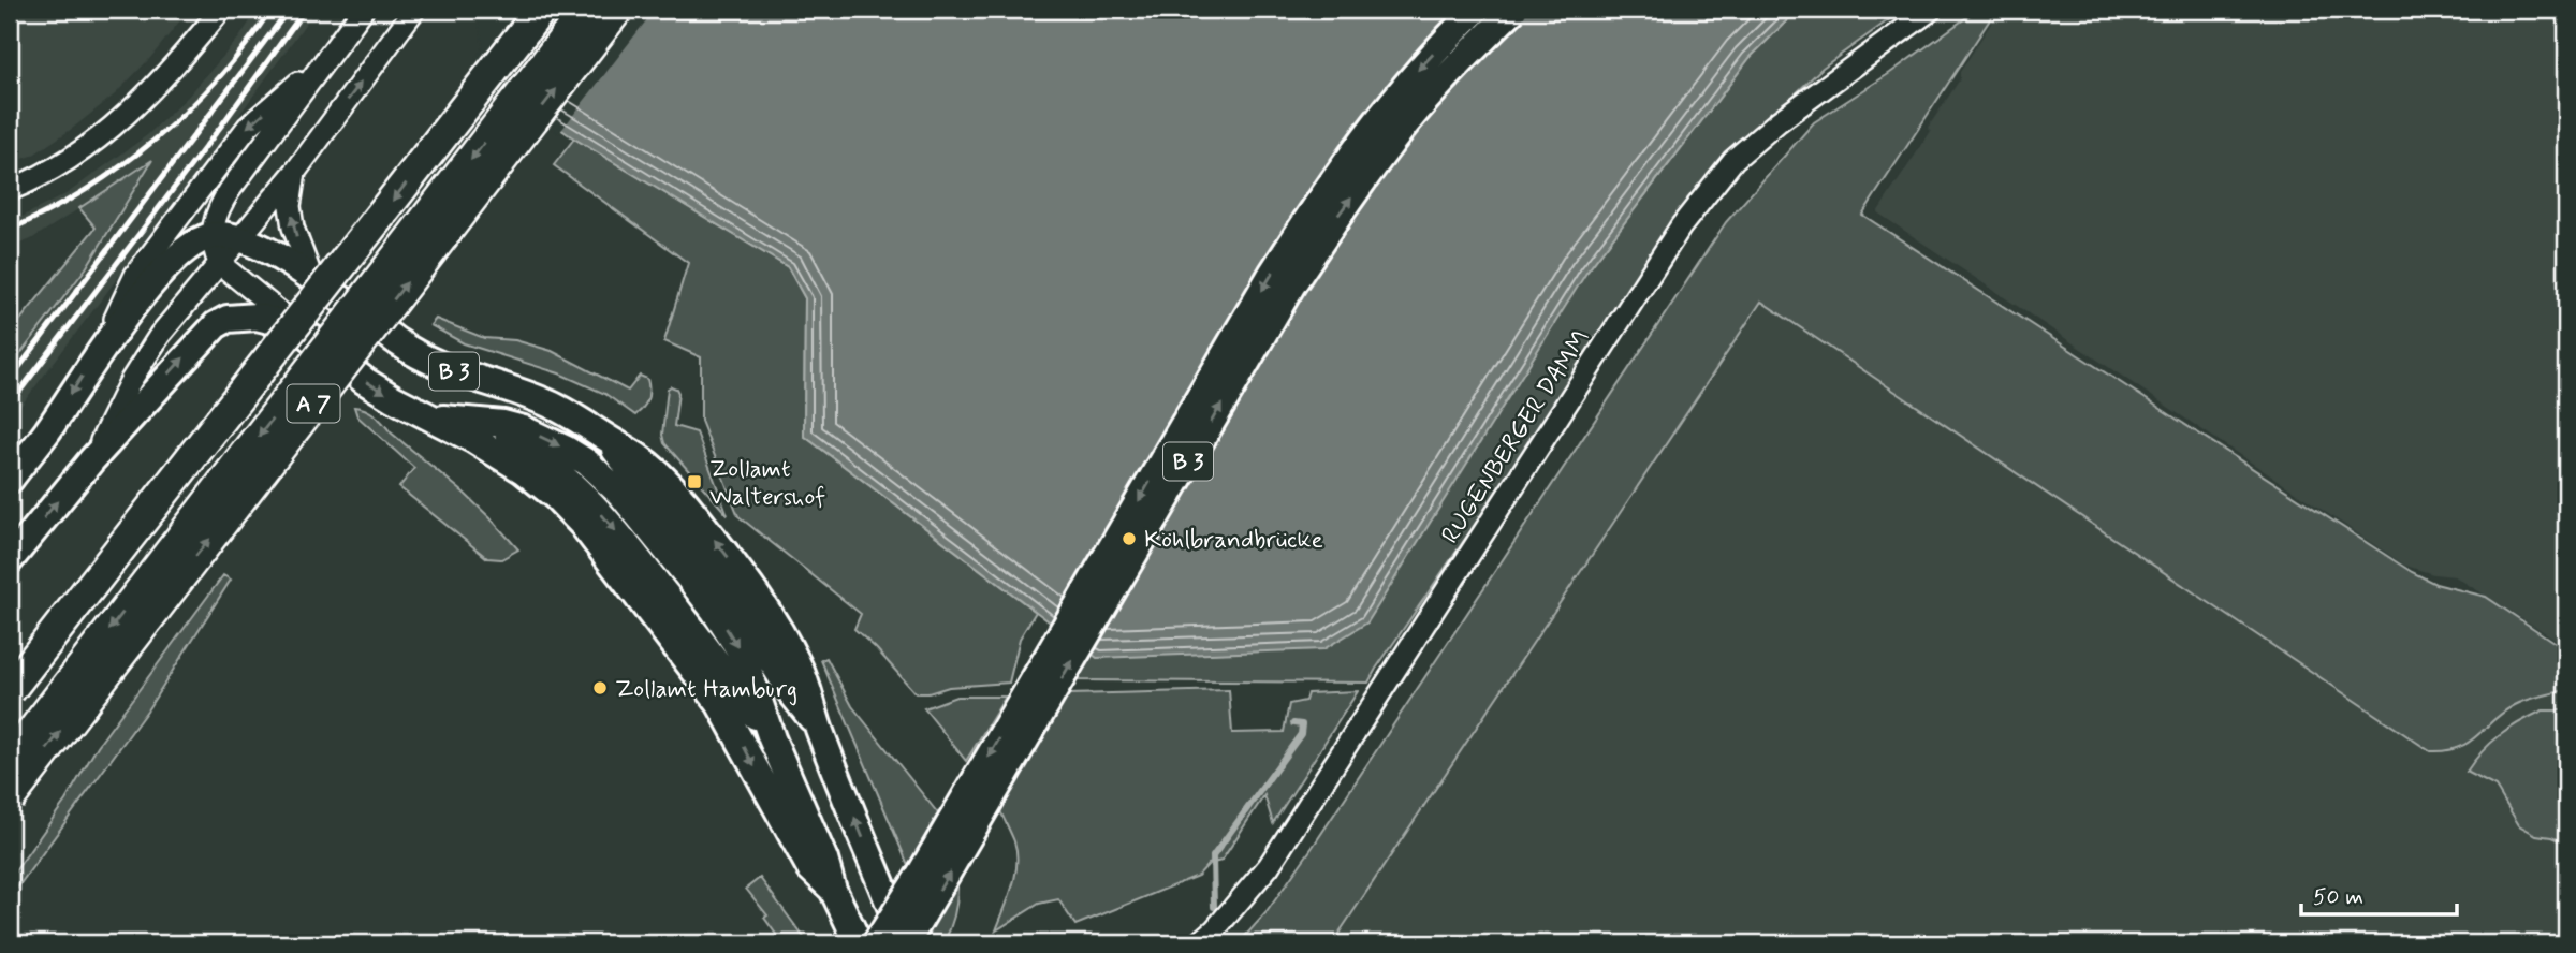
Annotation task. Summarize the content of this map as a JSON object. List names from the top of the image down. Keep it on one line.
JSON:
{"streets":{"highway":["A 7"],"main road":["B 3"],"street":["RUGENBERGER DAMM"]},"places":{"transit":["Zollamt Waltershof"],"other":["Köhlbrandbrücke","Zollamt Hamburg"]},"scale_bar":"50 m"}
